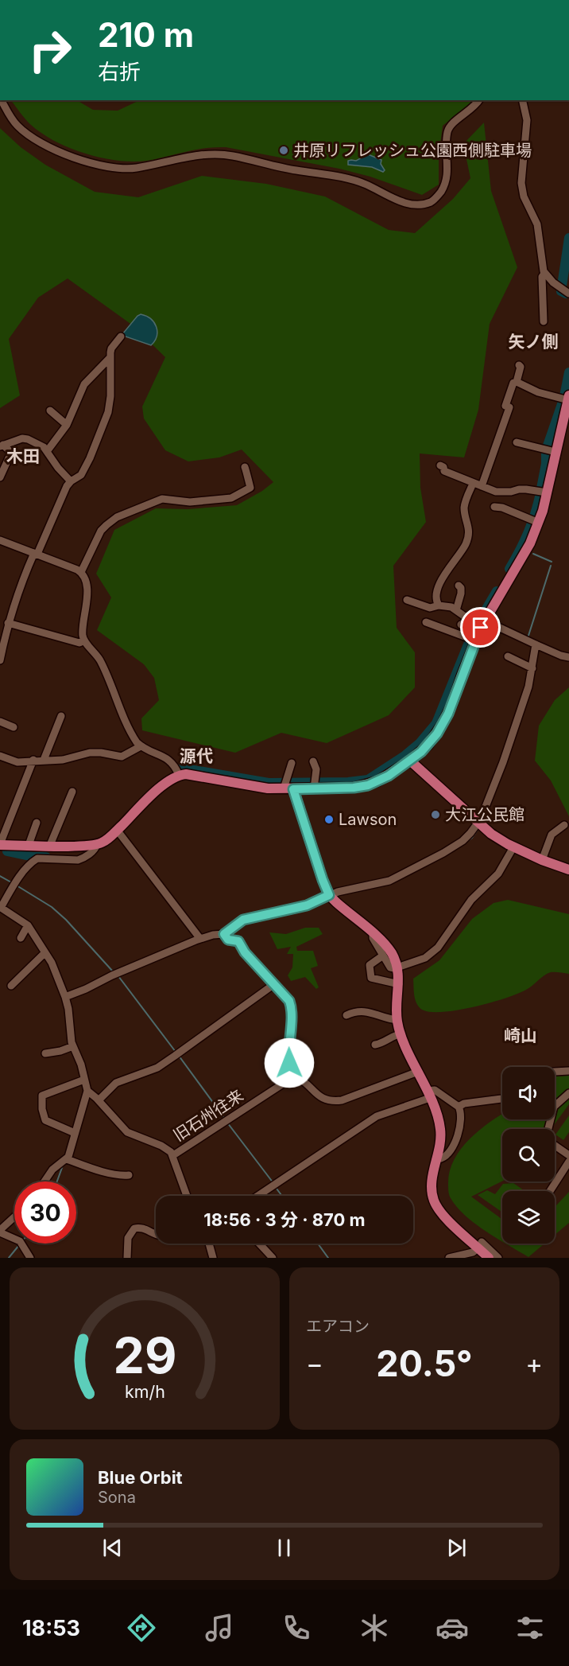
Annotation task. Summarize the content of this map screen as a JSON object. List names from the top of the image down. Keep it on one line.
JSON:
{"streets":{"street":["旧石州往来"]},"districts":["矢ノ側","木田","源代","崎山"],"places":["井原リフレッシュ公園西側駐車場","大江公民館","Lawson"],"page":{"turn":["210 m","右折"],"limit":"30","trip":"18:56 · 3 分 · 870 m","tile":"エアコン","heat":["−","20.5°","+"],"song":["Blue Orbit","Sona"],"tabs":"18:53","gauge":["29","km/h"]}}
